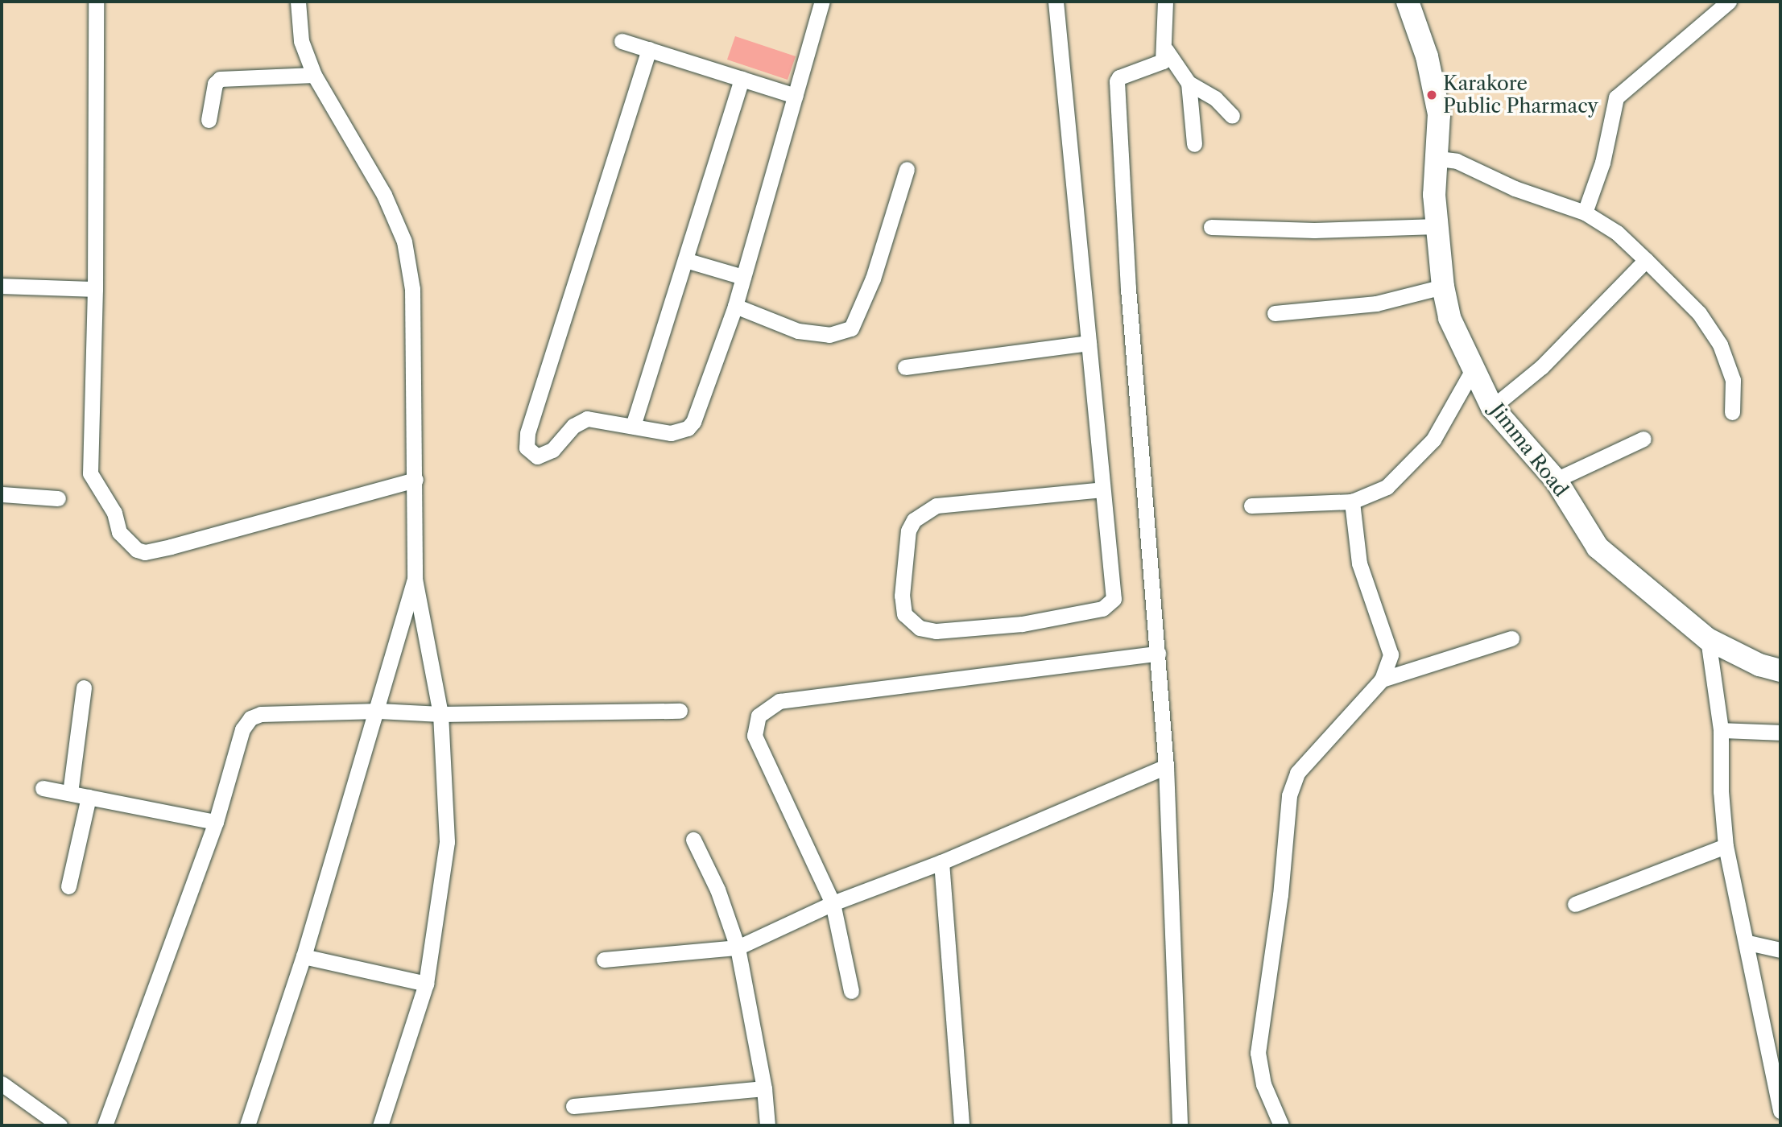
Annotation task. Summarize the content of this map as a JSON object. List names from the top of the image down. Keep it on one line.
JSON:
{"streets":{"highway":["Jimma Road"]},"places":["Karakore Public Pharmacy"]}
